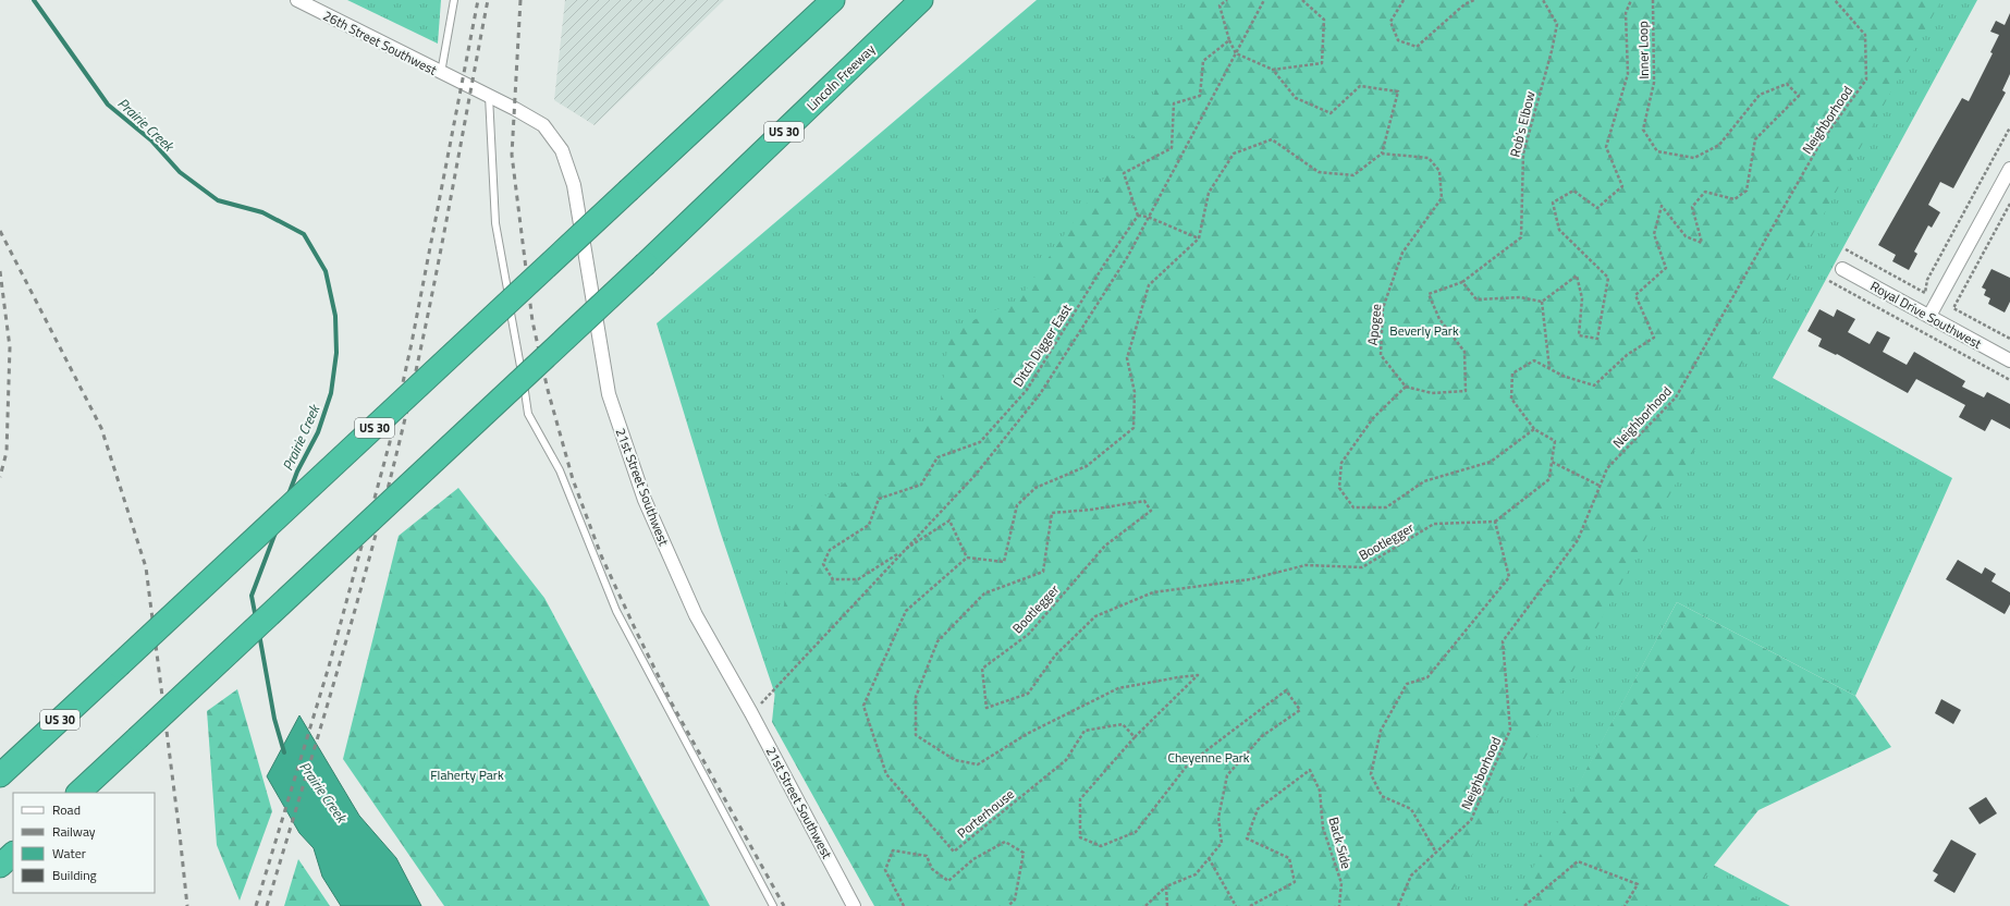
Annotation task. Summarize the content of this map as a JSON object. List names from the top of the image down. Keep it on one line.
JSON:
{"streets":{"highway":["Lincoln Freeway","US 30"],"street":["26th Street Southwest","Royal Drive Southwest","21st Street Southwest"],"path":["Inner Loop","Neighborhood","Rob's Elbow","Apogee","Ditch Digger East","Bootlegger","Porterhouse","Back Side"]},"crossings":[["26th Street Southwest","21st Street Southwest"],["Bootlegger","Porterhouse"]],"water":["Prairie Creek"],"parks":["Beverly Park","Cheyenne Park","Flaherty Park"],"legend":["Road","Railway","Water","Building"]}
